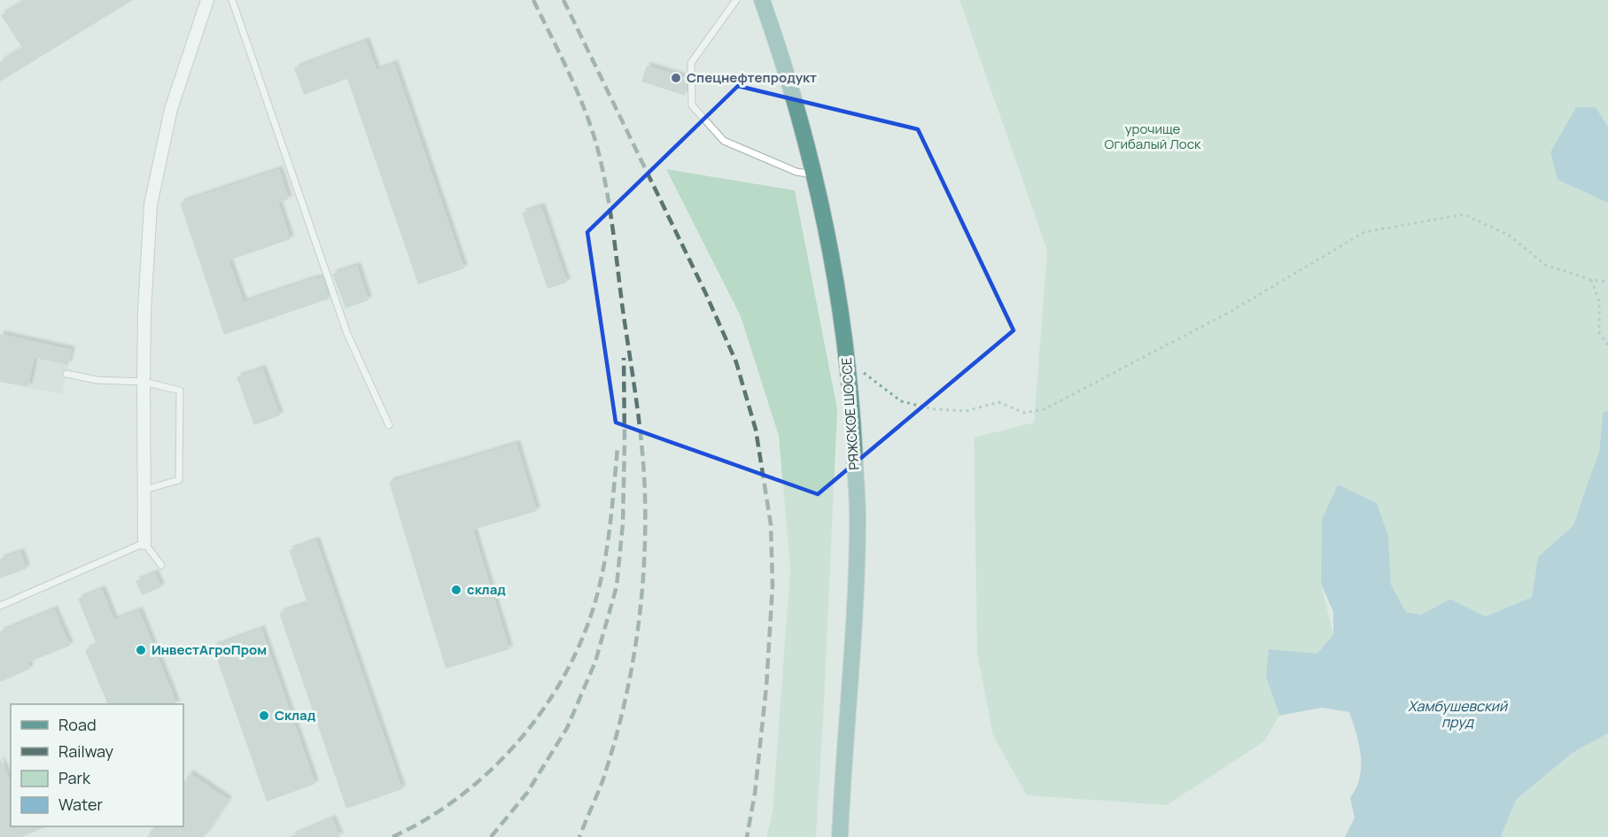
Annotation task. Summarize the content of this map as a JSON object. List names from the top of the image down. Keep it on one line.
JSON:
{"streets":{"main road":["РЯЖСКОЕ ШОССЕ"]},"water":["Хамбушевский пруд"],"parks":["урочище Огибалый Лоск"],"places":["Спецнефтепродукт","склад","ИнвестАгроПром","Склад"],"legend":["Road","Railway","Park","Water"]}
